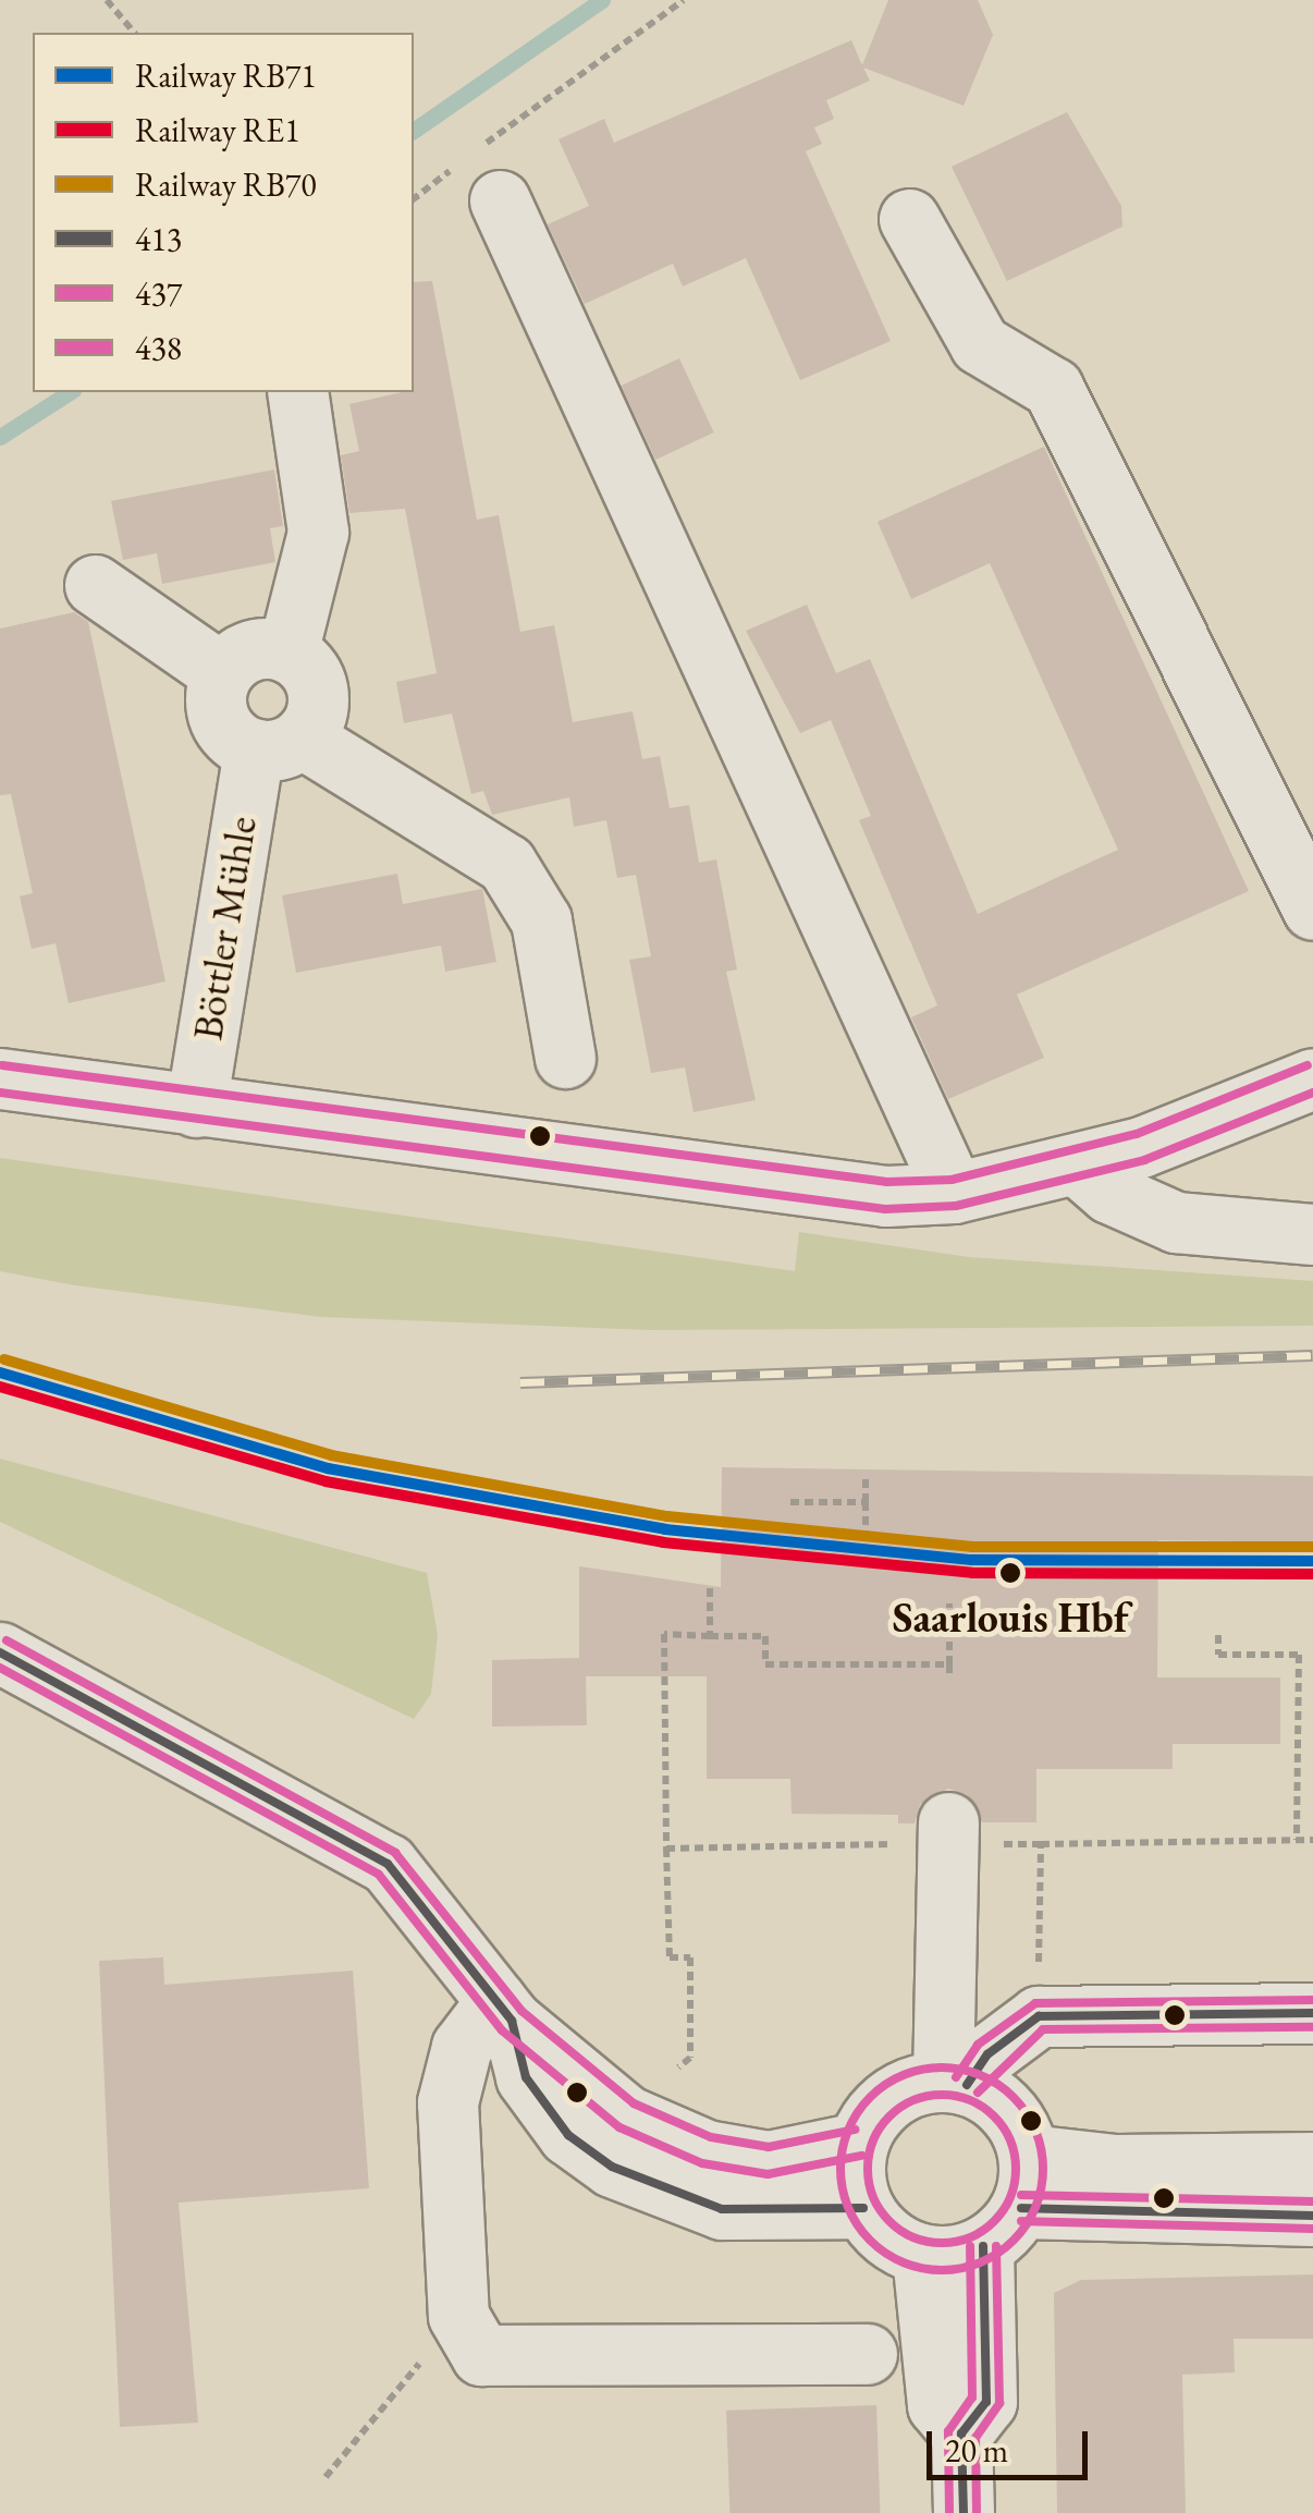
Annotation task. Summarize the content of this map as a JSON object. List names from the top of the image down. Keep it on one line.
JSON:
{"streets":{"street":["Böttler Mühle"]},"places":["Saarlouis Hbf"],"lines":["transit line 438","transit line 437","rail line RB70","rail line RB71","rail line RE1","transit line 413"],"legend":["Railway RB71","Railway RE1","Railway RB70","413","437","438"],"scale_bar":"20 m"}
